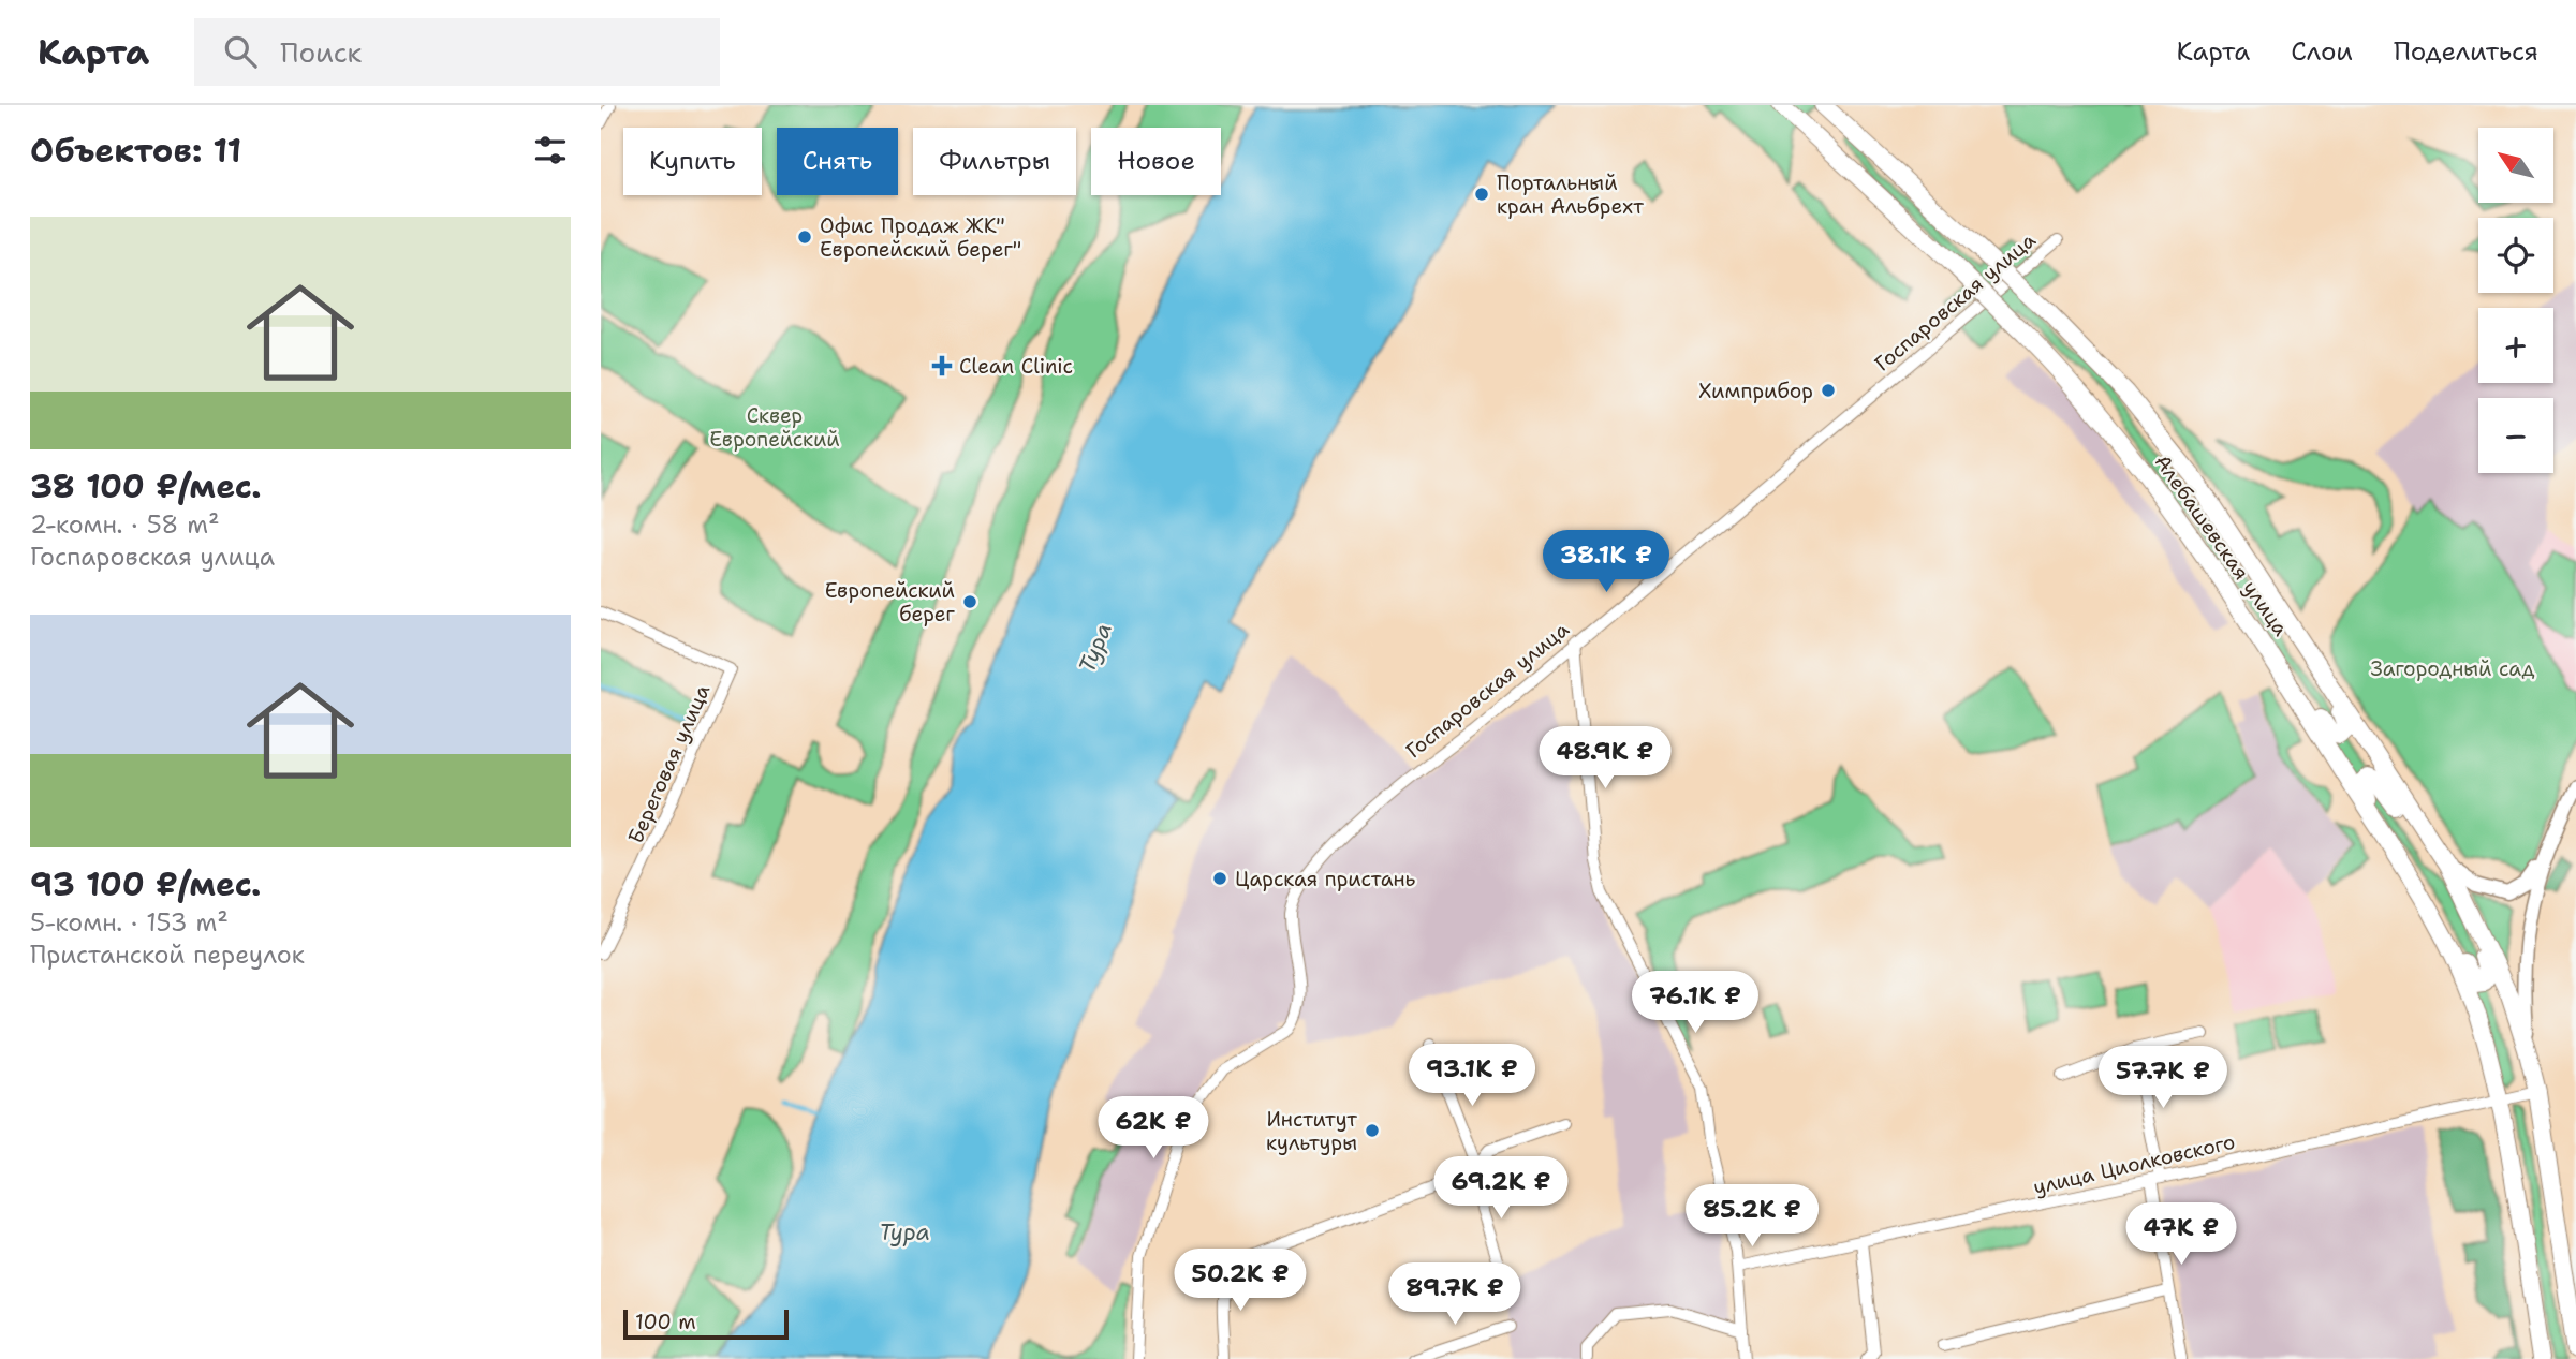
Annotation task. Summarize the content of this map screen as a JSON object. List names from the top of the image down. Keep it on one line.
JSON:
{"streets":{"main road":["Алебашевская улица"],"street":["Госпаровская улица","Береговая улица","улица Циолковского"]},"crossings":[["Алебашевская улица","улица Циолковского"]],"water":["Тура"],"parks":["Сквер Европейский","Загородный сад"],"places":{"other":["Портальный кран Альбрехт","Офис Продаж ЖК\" Европейский берег\"","Химприбор","Европейский берег","Царская пристань","Институт культуры"],"health":["Clean Clinic"]},"scale_bar":"100 m","north":"top left","page":{"header":"Карта","search":"Поиск","nav":["Карта","Слои","Поделиться"],"heading":"Объектов: 11","map_buttons":["+","−"],"chip":["Купить","Снять","Фильтры","Новое"],"list":[{"name":"38 100 ₽/мес.","note":"2-комн. · 58 m² · Госпаровская улица"},{"name":"93 100 ₽/мес.","note":"5-комн. · 153 m² · Пристанской переулок"}],"price":["38.1K ₽","48.9K ₽","76.1K ₽","93.1K ₽","57.7K ₽","62K ₽","69.2K ₽","85.2K ₽","47K ₽","50.2K ₽","89.7K ₽"],"scale":"100 m"}}
